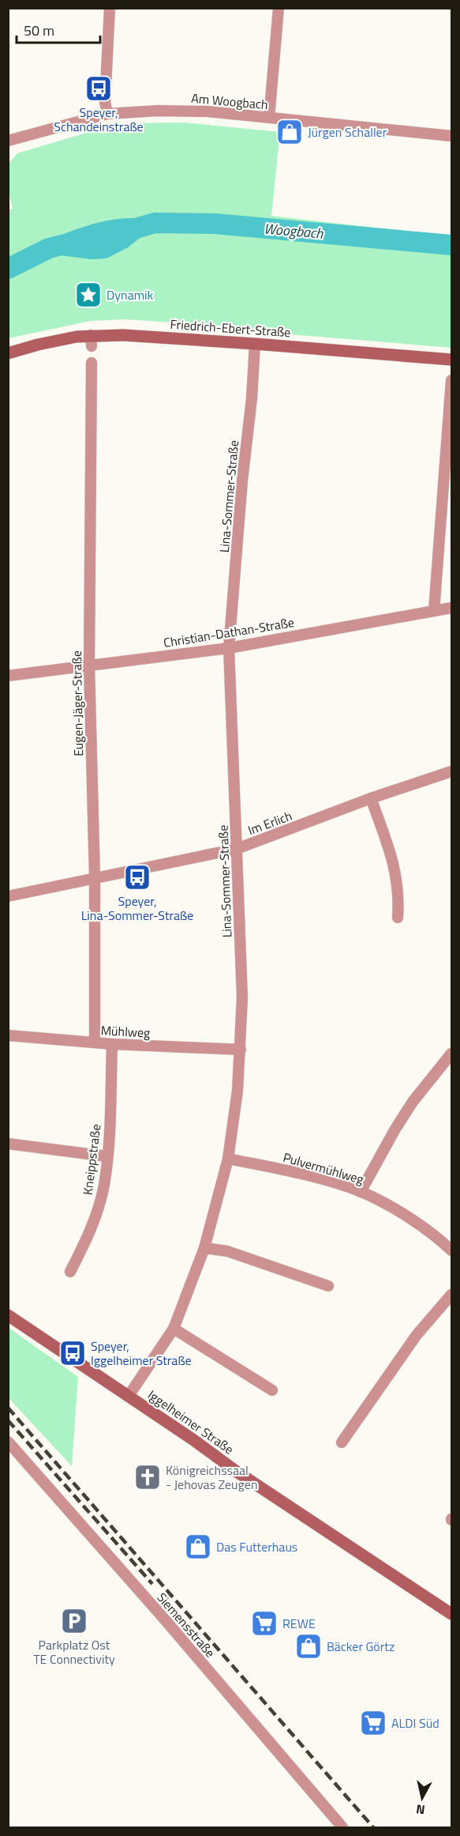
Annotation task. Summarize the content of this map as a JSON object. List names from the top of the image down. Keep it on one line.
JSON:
{"streets":{"main road":["Friedrich-Ebert-Straße","Iggelheimer Straße"],"street":["Am Woogbach","Lina-Sommer-Straße","Christian-Dathan-Straße","Eugen-Jäger-Straße","Im Erlich","Mühlweg","Kneippstraße","Pulvermühlweg","Siemensstraße"]},"crossings":[["Friedrich-Ebert-Straße","Lina-Sommer-Straße"],["Lina-Sommer-Straße","Christian-Dathan-Straße"],["Lina-Sommer-Straße","Im Erlich"],["Lina-Sommer-Straße","Mühlweg"],["Lina-Sommer-Straße","Pulvermühlweg"],["Lina-Sommer-Straße","Iggelheimer Straße"],["Christian-Dathan-Straße","Eugen-Jäger-Straße"],["Eugen-Jäger-Straße","Im Erlich"],["Eugen-Jäger-Straße","Mühlweg"],["Mühlweg","Kneippstraße"]],"water":["Woogbach"],"places":{"bus stop":["Speyer, Schandeinstraße","Speyer, Lina-Sommer-Straße","Speyer, Iggelheimer Straße"],"shop":["Jürgen Schaller","Das Futterhaus","Bäcker Görtz"],"place":["Dynamik"],"church":["Königreichssaal - Jehovas Zeugen"],"parking":["Parkplatz Ost TE Connectivity"],"supermarket":["REWE","ALDI Süd"]},"scale_bar":"50 m","north":"bottom"}
